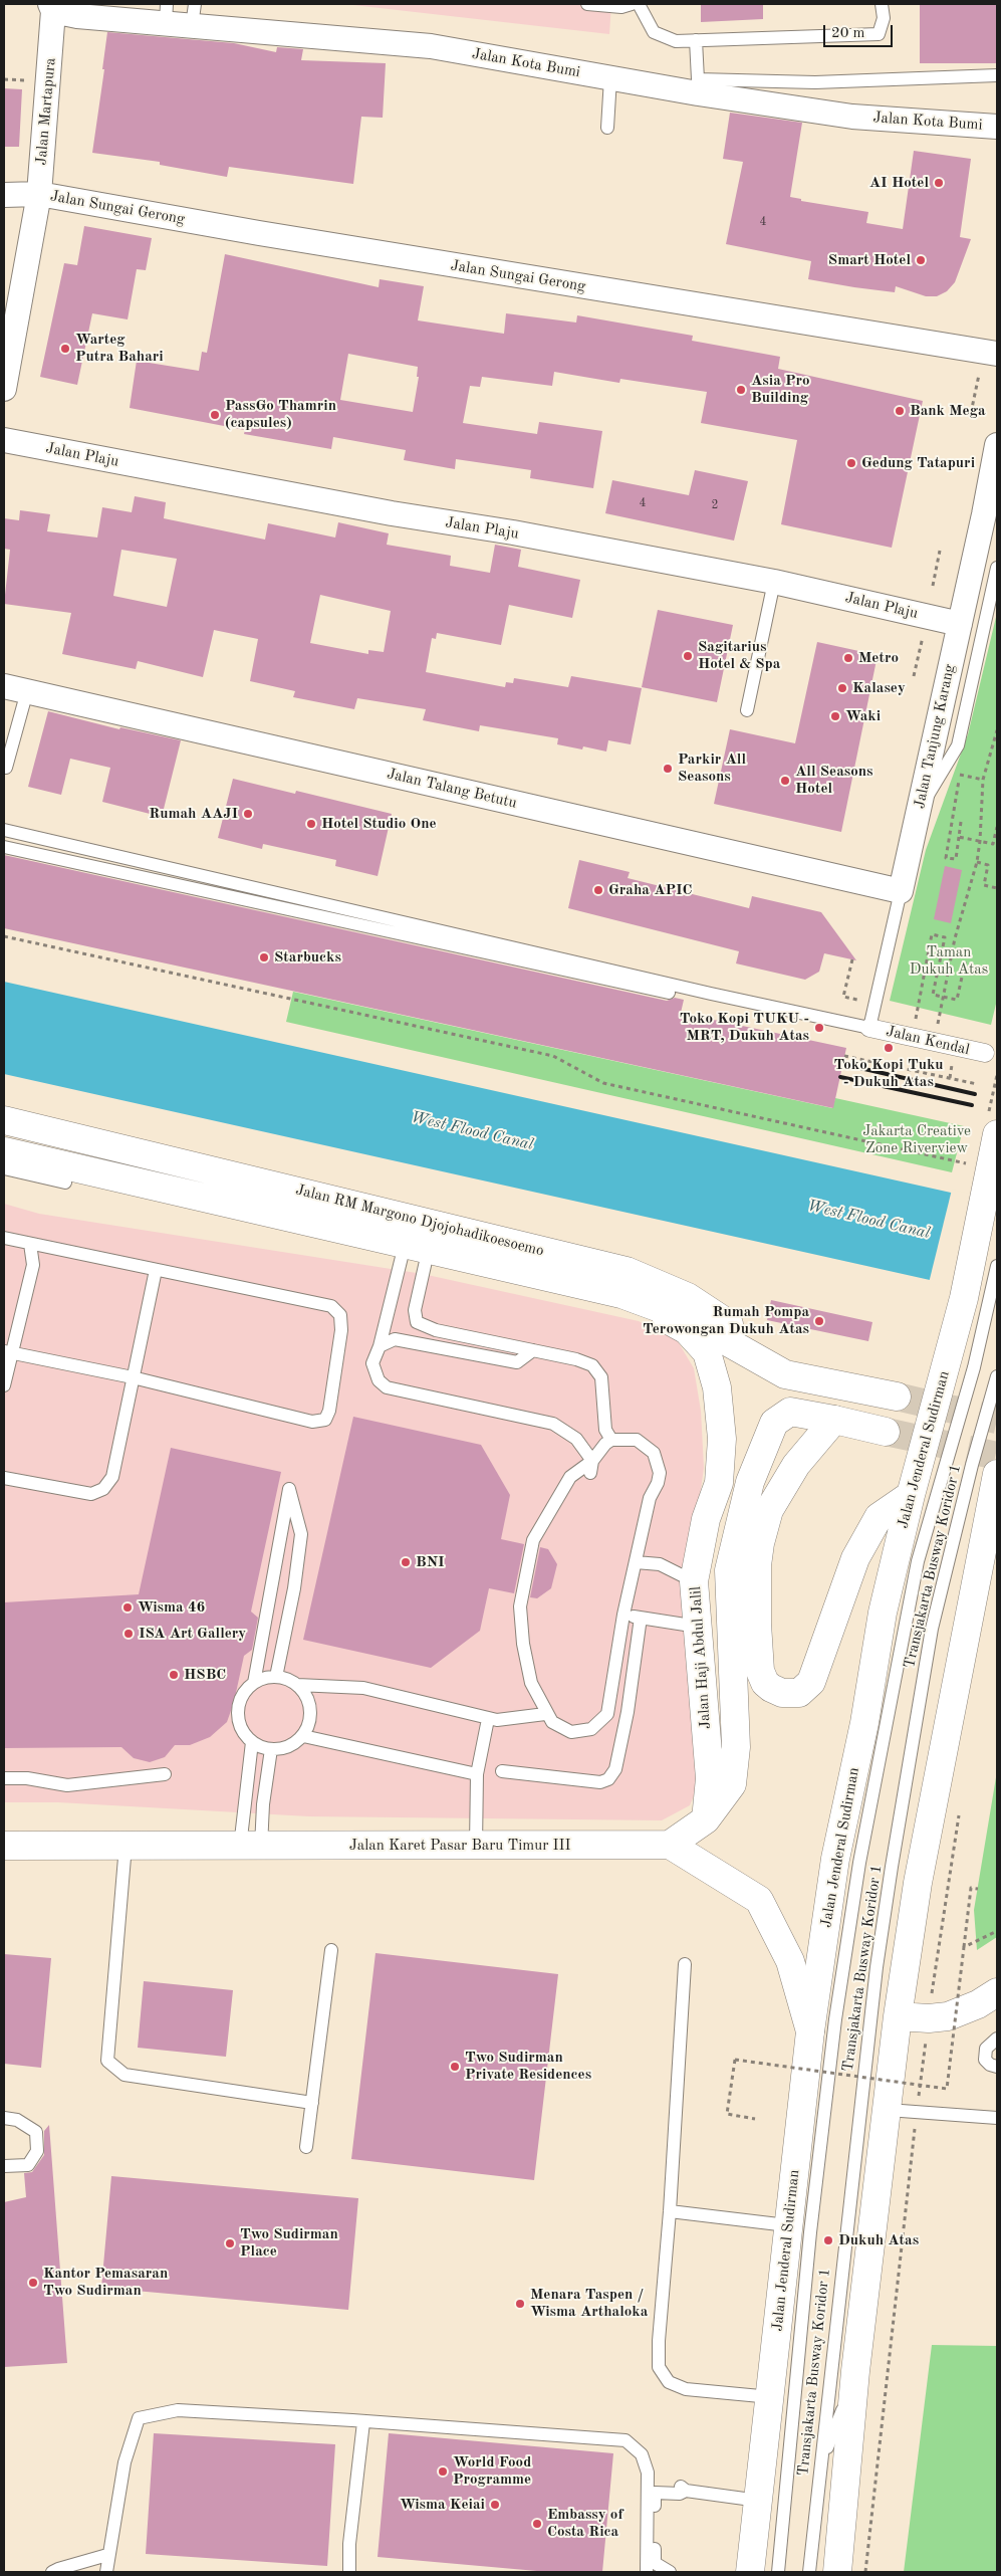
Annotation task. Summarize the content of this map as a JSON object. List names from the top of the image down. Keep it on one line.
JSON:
{"streets":{"main road":["Jalan RM Margono Djojohadikoesoemo","Jalan Jenderal Sudirman","Jalan Haji Abdul Jalil","Jalan Karet Pasar Baru Timur III"],"street":["Jalan Kota Bumi","Jalan Martapura","Jalan Sungai Gerong","Jalan Plaju","Jalan Tanjung Karang","Jalan Talang Betutu","Jalan Kendal"],"lane":["Transjakarta Busway Koridor 1"]},"crossings":[["Jalan Kota Bumi","Jalan Martapura"],["Jalan Martapura","Jalan Sungai Gerong"],["Jalan Plaju","Jalan Tanjung Karang"],["Jalan Tanjung Karang","Jalan Talang Betutu"],["Jalan Tanjung Karang","Jalan Kendal"],["Jalan RM Margono Djojohadikoesoemo","Jalan Haji Abdul Jalil"],["Jalan Haji Abdul Jalil","Jalan Karet Pasar Baru Timur III"]],"water":["West Flood Canal"],"parks":["Taman Dukuh Atas","Jakarta Creative Zone Riverview"],"places":["AI Hotel","Smart Hotel","Warteg Putra Bahari","Asia Pro Building","Bank Mega","PassGo Thamrin (capsules)","Gedung Tatapuri","Sagitarius Hotel & Spa","Metro","Kalasey","Waki","Parkir All Seasons","All Seasons Hotel","Rumah AAJI","Hotel Studio One","Graha APIC","Starbucks","Toko Kopi TUKU - MRT, Dukuh Atas","Toko Kopi Tuku - Dukuh Atas","Rumah Pompa Terowongan Dukuh Atas","BNI","Wisma 46","ISA Art Gallery","HSBC","Two Sudirman Private Residences","Dukuh Atas","Two Sudirman Place","Kantor Pemasaran Two Sudirman","Menara Taspen / Wisma Arthaloka","World Food Programme","Wisma Keiai","Embassy of Costa Rica"],"house_numbers":["4","4","2"],"scale_bar":"20 m"}
